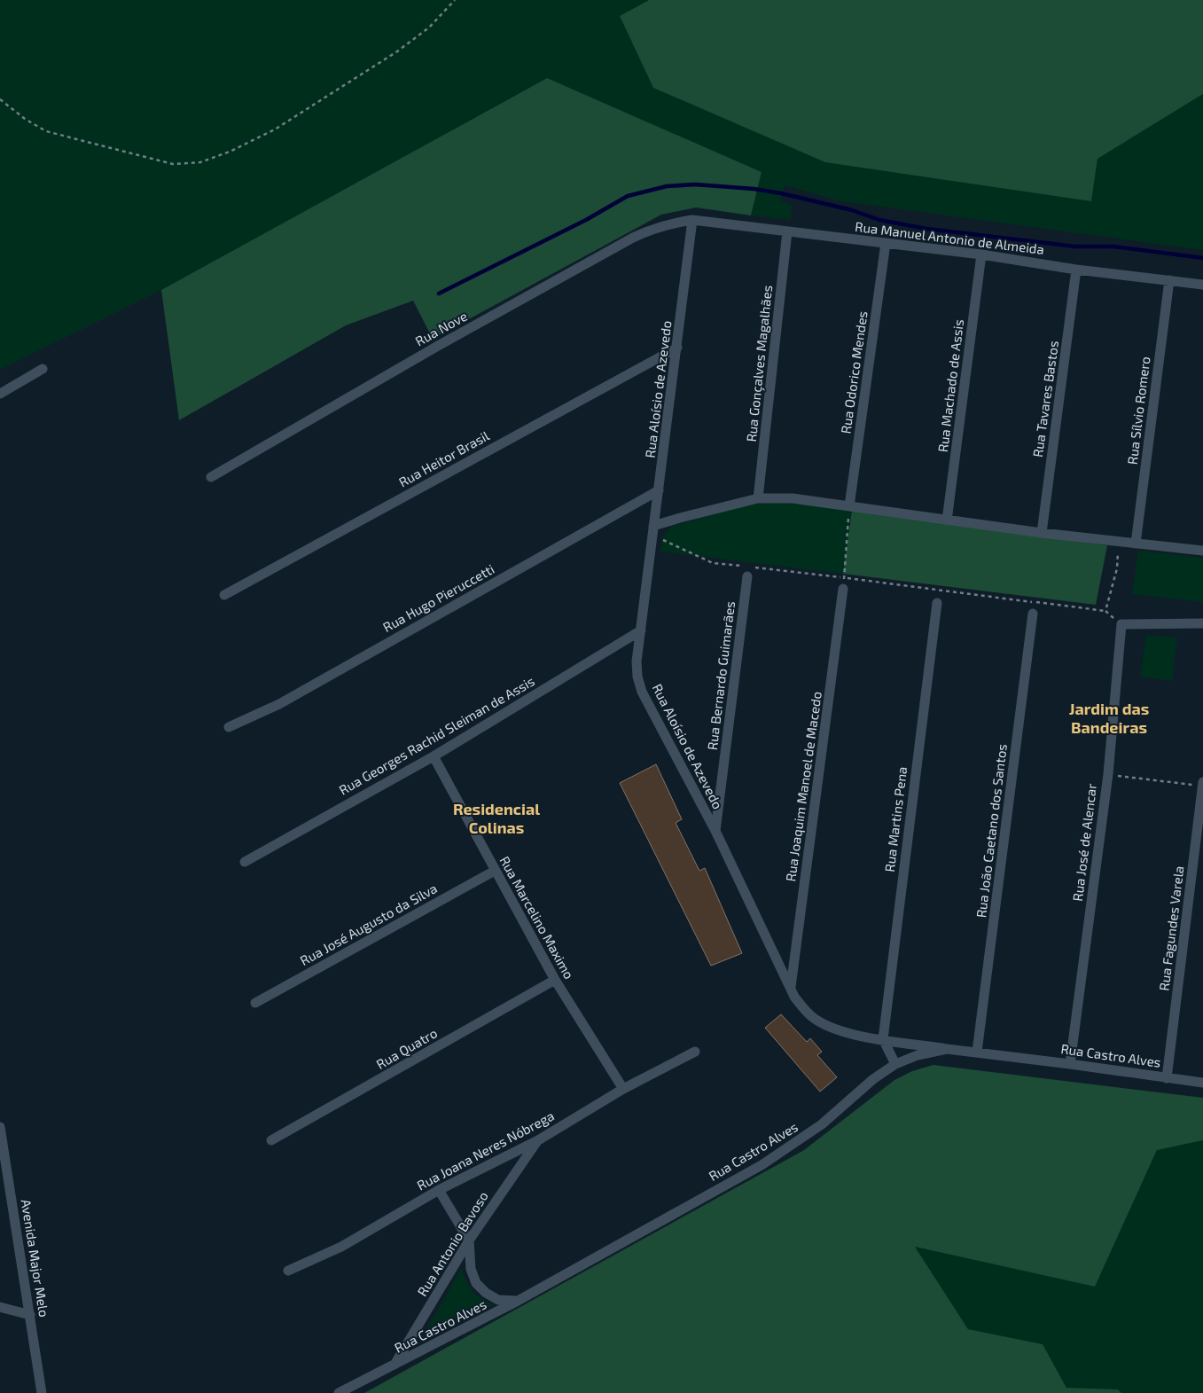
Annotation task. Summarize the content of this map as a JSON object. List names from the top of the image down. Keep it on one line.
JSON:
{"streets":{"street":["Rua Manuel Antonio de Almeida","Rua Nove","Rua Gonçalves Magalhães","Rua Odorico Mendes","Rua Machado de Assis","Rua Aloísio de Azevedo","Rua Tavares Bastos","Rua Sílvio Romero","Rua Heitor Brasil","Rua Hugo Pieruccetti","Rua Bernardo Guimarães","Rua Georges Rachid Sleiman de Assis","Rua Joaquim Manoel de Macedo","Rua Martins Pena","Rua João Caetano dos Santos","Rua José de Alencar","Rua Marcelino Maximo","Rua José Augusto da Silva","Rua Fagundes Varela","Rua Quatro","Rua Castro Alves","Rua Joana Neres Nóbrega","Rua Antonio Bavoso","Avenida Major Melo"]},"crossings":[["Rua Manuel Antonio de Almeida","Rua Nove"],["Rua Manuel Antonio de Almeida","Rua Gonçalves Magalhães"],["Rua Manuel Antonio de Almeida","Rua Odorico Mendes"],["Rua Manuel Antonio de Almeida","Rua Machado de Assis"],["Rua Manuel Antonio de Almeida","Rua Aloísio de Azevedo"],["Rua Manuel Antonio de Almeida","Rua Tavares Bastos"],["Rua Manuel Antonio de Almeida","Rua Sílvio Romero"],["Rua Nove","Rua Aloísio de Azevedo"],["Rua Aloísio de Azevedo","Rua Heitor Brasil"],["Rua Aloísio de Azevedo","Rua Hugo Pieruccetti"],["Rua Aloísio de Azevedo","Rua Bernardo Guimarães"],["Rua Aloísio de Azevedo","Rua Georges Rachid Sleiman de Assis"],["Rua Aloísio de Azevedo","Rua Joaquim Manoel de Macedo"],["Rua Aloísio de Azevedo","Rua Martins Pena"],["Rua Aloísio de Azevedo","Rua Castro Alves"],["Rua Georges Rachid Sleiman de Assis","Rua Marcelino Maximo"],["Rua João Caetano dos Santos","Rua Castro Alves"],["Rua José de Alencar","Rua Castro Alves"],["Rua Marcelino Maximo","Rua José Augusto da Silva"],["Rua Marcelino Maximo","Rua Quatro"],["Rua Marcelino Maximo","Rua Joana Neres Nóbrega"],["Rua Fagundes Varela","Rua Castro Alves"],["Rua Castro Alves","Rua Antonio Bavoso"],["Rua Joana Neres Nóbrega","Rua Antonio Bavoso"]],"districts":["Jardim das Bandeiras","Residencial Colinas"]}
